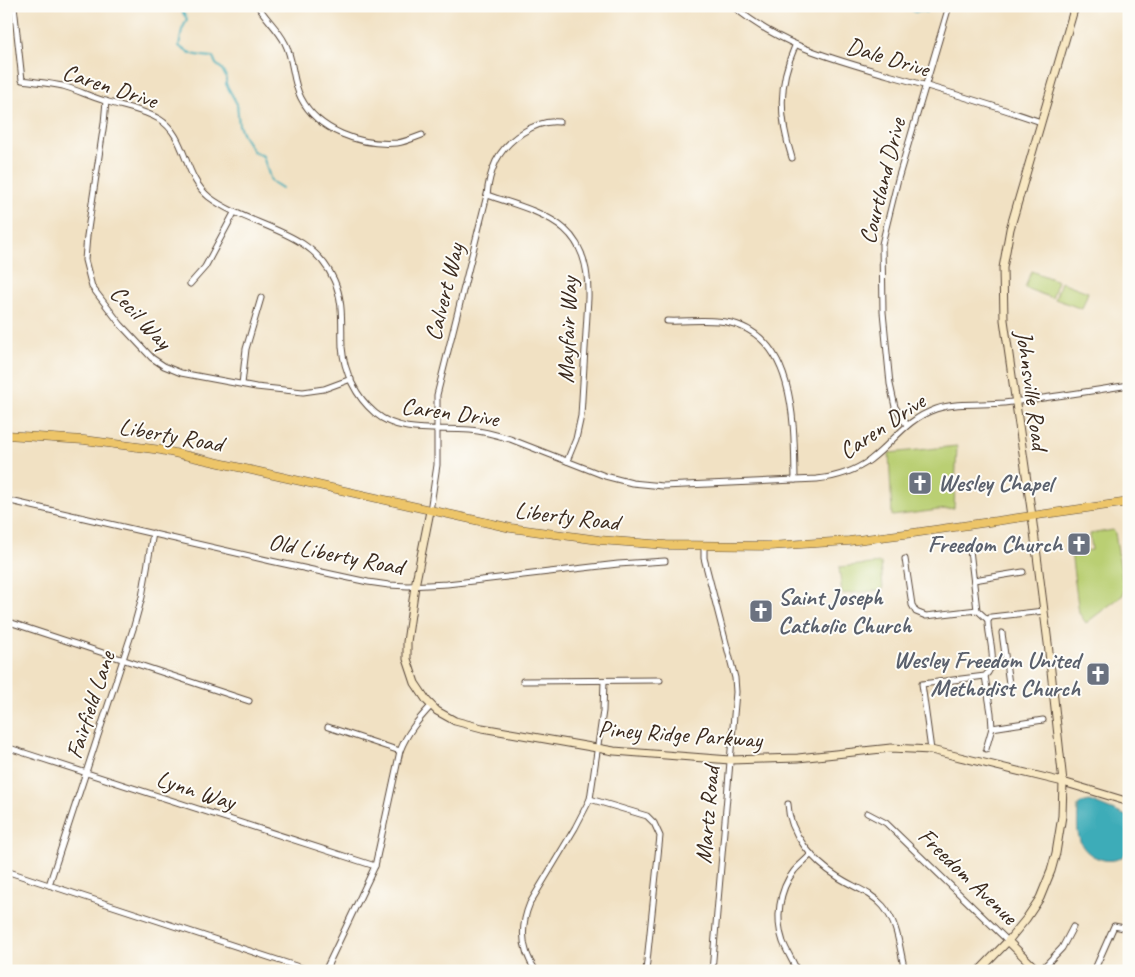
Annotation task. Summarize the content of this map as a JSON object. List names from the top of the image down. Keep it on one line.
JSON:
{"streets":{"main road":["Liberty Road"],"street":["Dale Drive","Caren Drive","Courtland Drive","Calvert Way","Cecil Way","Mayfair Way","Johnsville Road","Old Liberty Road","Fairfield Lane","Piney Ridge Parkway","Lynn Way","Martz Road","Freedom Avenue"]},"crossings":[["Dale Drive","Courtland Drive"],["Dale Drive","Johnsville Road"],["Caren Drive","Courtland Drive"],["Caren Drive","Calvert Way"],["Caren Drive","Cecil Way"],["Caren Drive","Mayfair Way"],["Caren Drive","Johnsville Road"],["Calvert Way","Mayfair Way"],["Calvert Way","Liberty Road"],["Calvert Way","Piney Ridge Parkway"],["Johnsville Road","Liberty Road"],["Johnsville Road","Piney Ridge Parkway"],["Johnsville Road","Freedom Avenue"],["Liberty Road","Piney Ridge Parkway"],["Liberty Road","Martz Road"],["Old Liberty Road","Fairfield Lane"],["Old Liberty Road","Piney Ridge Parkway"],["Fairfield Lane","Lynn Way"],["Piney Ridge Parkway","Martz Road"]],"places":{"church":["Wesley Chapel","Freedom Church","Saint Joseph Catholic Church","Wesley Freedom United Methodist Church"]}}
